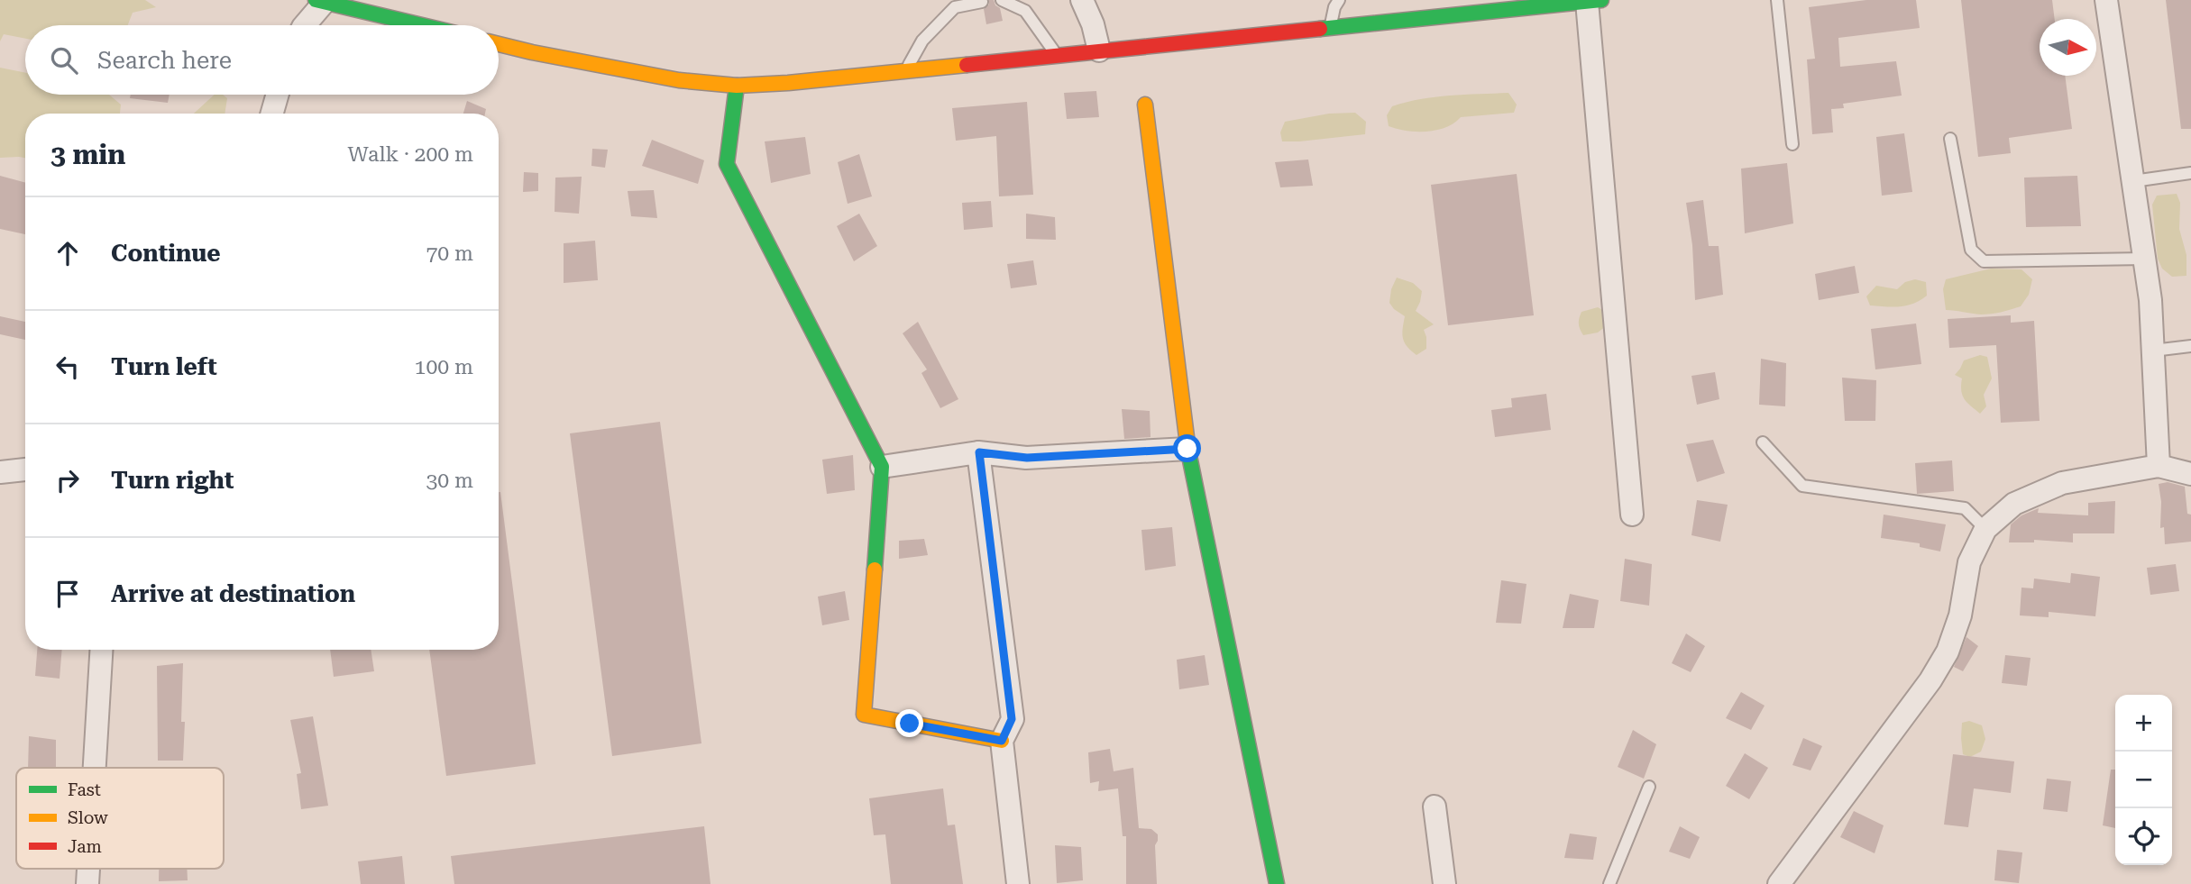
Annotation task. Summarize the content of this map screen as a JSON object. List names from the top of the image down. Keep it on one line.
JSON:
{"legend":["Fast","Slow","Jam"],"north":"right","page":{"search":"Search here","heading":["3 min","Walk · 200 m"],"list":[["Continue","70 m"],["Turn left","100 m"],["Turn right","30 m"],"Arrive at destination"],"map_buttons":["+","−"]}}
